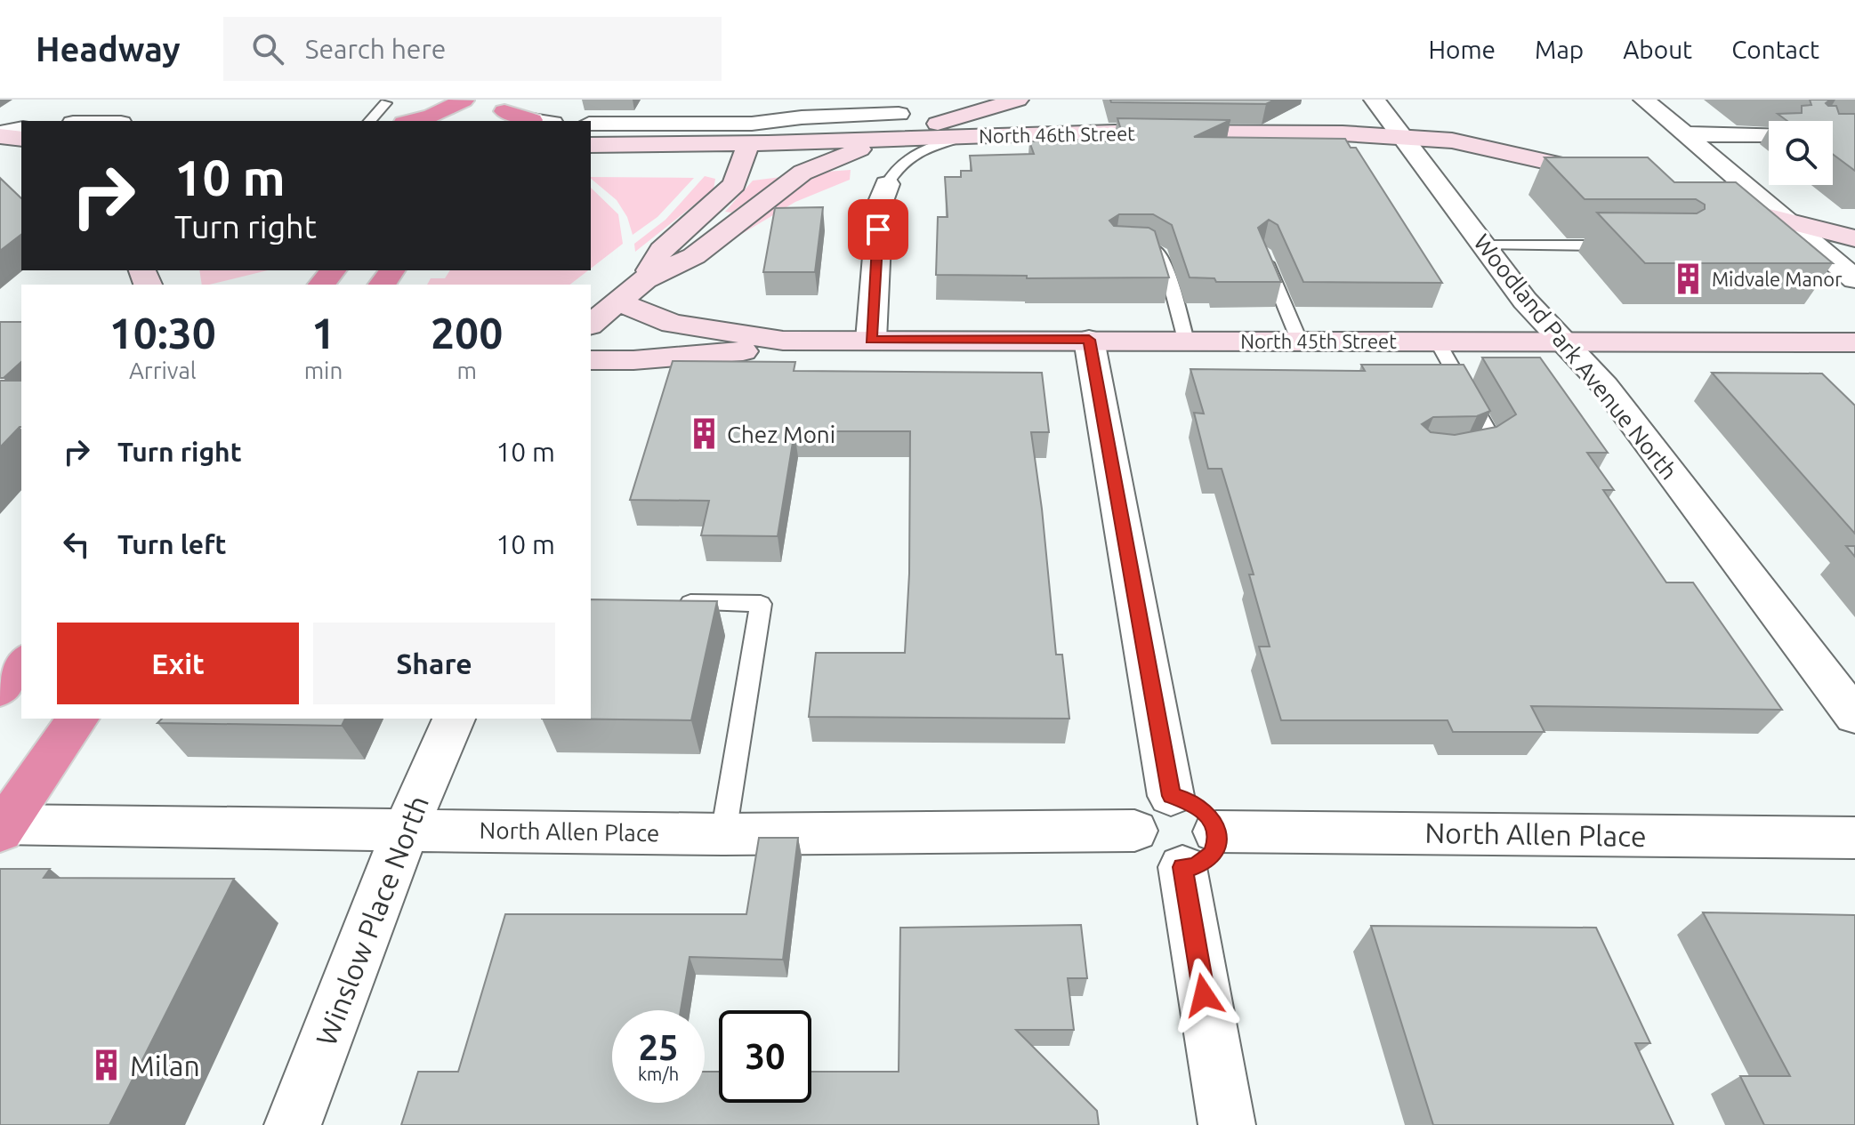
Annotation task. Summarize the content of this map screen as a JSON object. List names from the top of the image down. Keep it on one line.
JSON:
{"streets":{"main road":["North 46th Street","North 45th Street"],"street":["Woodland Park Avenue North","North Allen Place","Winslow Place North"]},"crossings":[["North 46th Street","Woodland Park Avenue North"],["North 45th Street","Woodland Park Avenue North"],["North Allen Place","Winslow Place North"]],"places":{"building":["Midvale Manor","Chez Moni","Milan"]},"page":{"header":"Headway","search":"Search here","nav":["Home","Map","About","Contact"],"turn":["10 m","Turn right"],"eta":["10:30","Arrival","1","min","200","m"],"list":[{"name":"Turn right","value":"10 m"},{"name":"Turn left","value":"10 m"}],"buttons":["Exit","Share"],"speed":"25 km/h","limit":"30"}}
